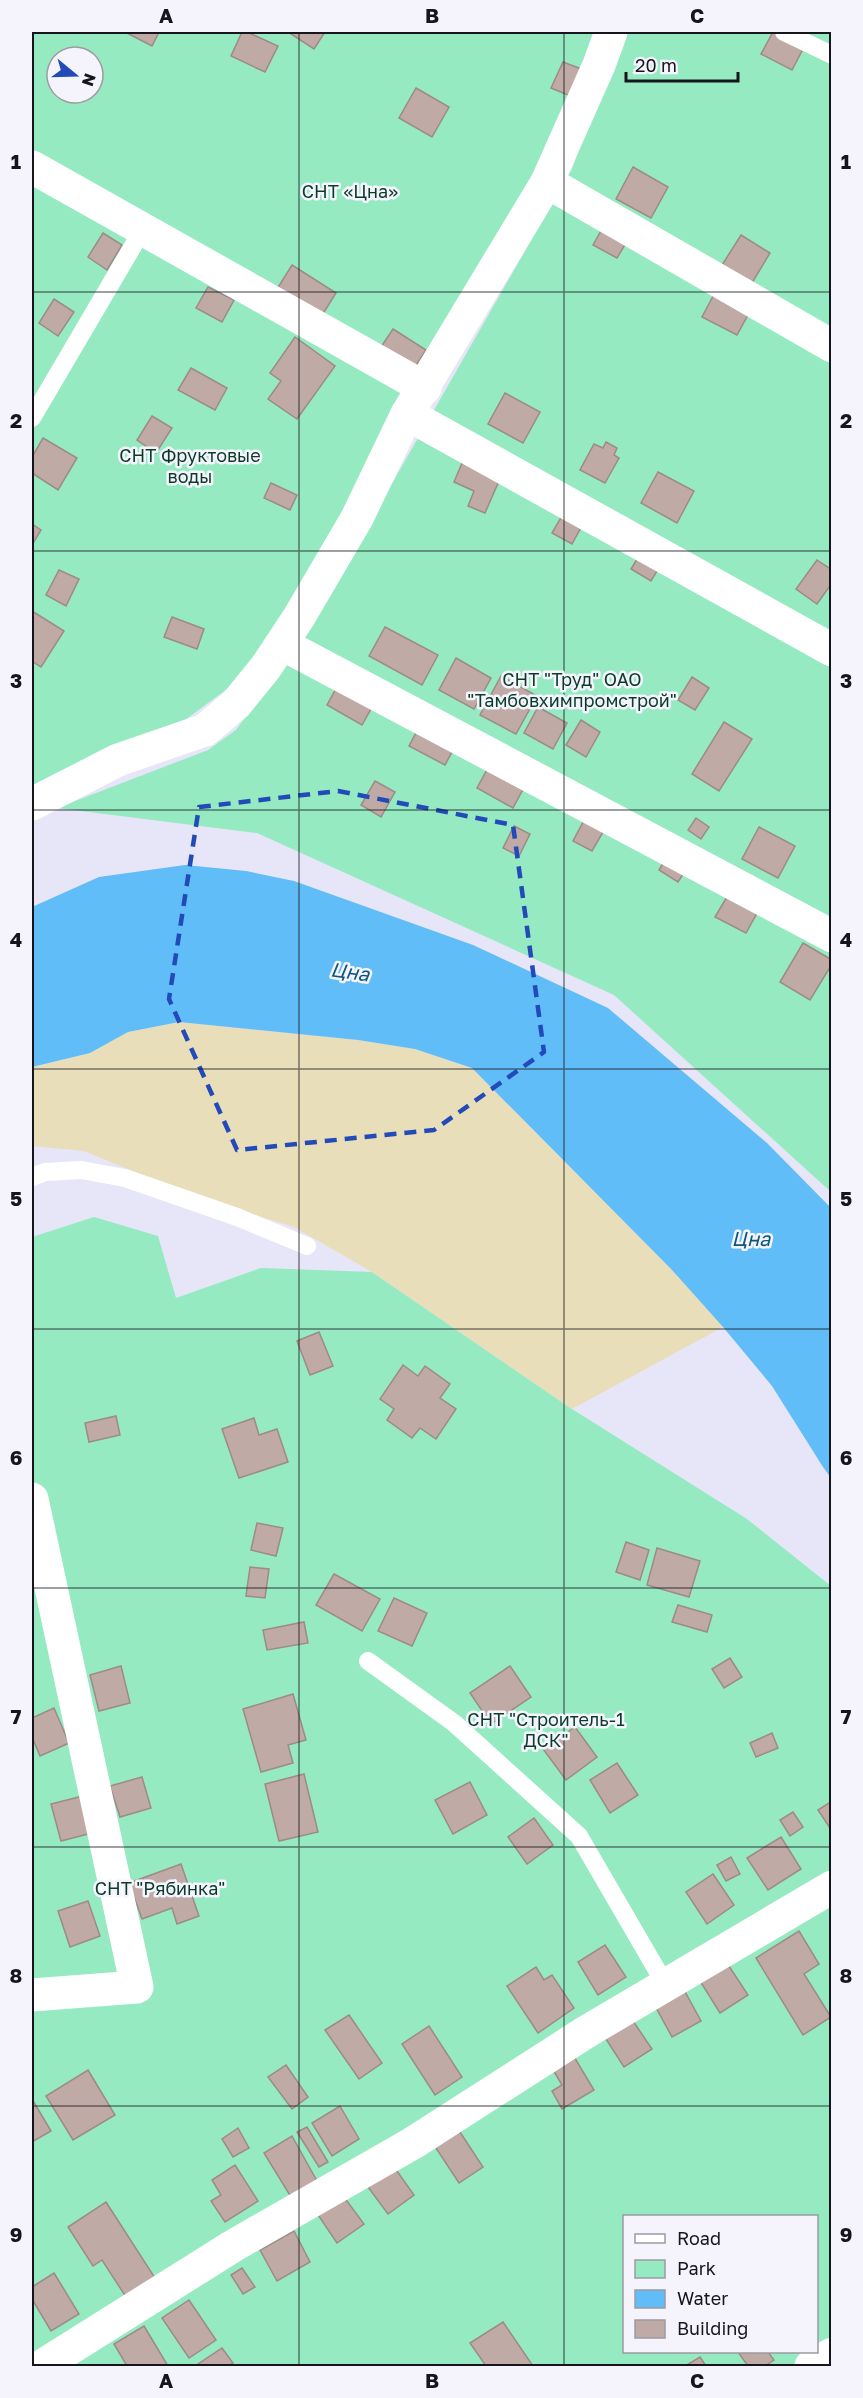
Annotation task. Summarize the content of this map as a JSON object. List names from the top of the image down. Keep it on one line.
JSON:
{"water":["Цна"],"parks":["СНТ «Цна»","СНТ Фруктовые воды","СНТ \"Труд\" ОАО \"Тамбовхимпромстрой\"","СНТ \"Строитель-1 ДСК\"","СНТ \"Рябинка\""],"legend":["Road","Park","Water","Building"],"scale_bar":"20 m","north":"right","grid":{"columns":["A","B","C"],"rows":["1","2","3","4","5","6","7","8","9"]}}
